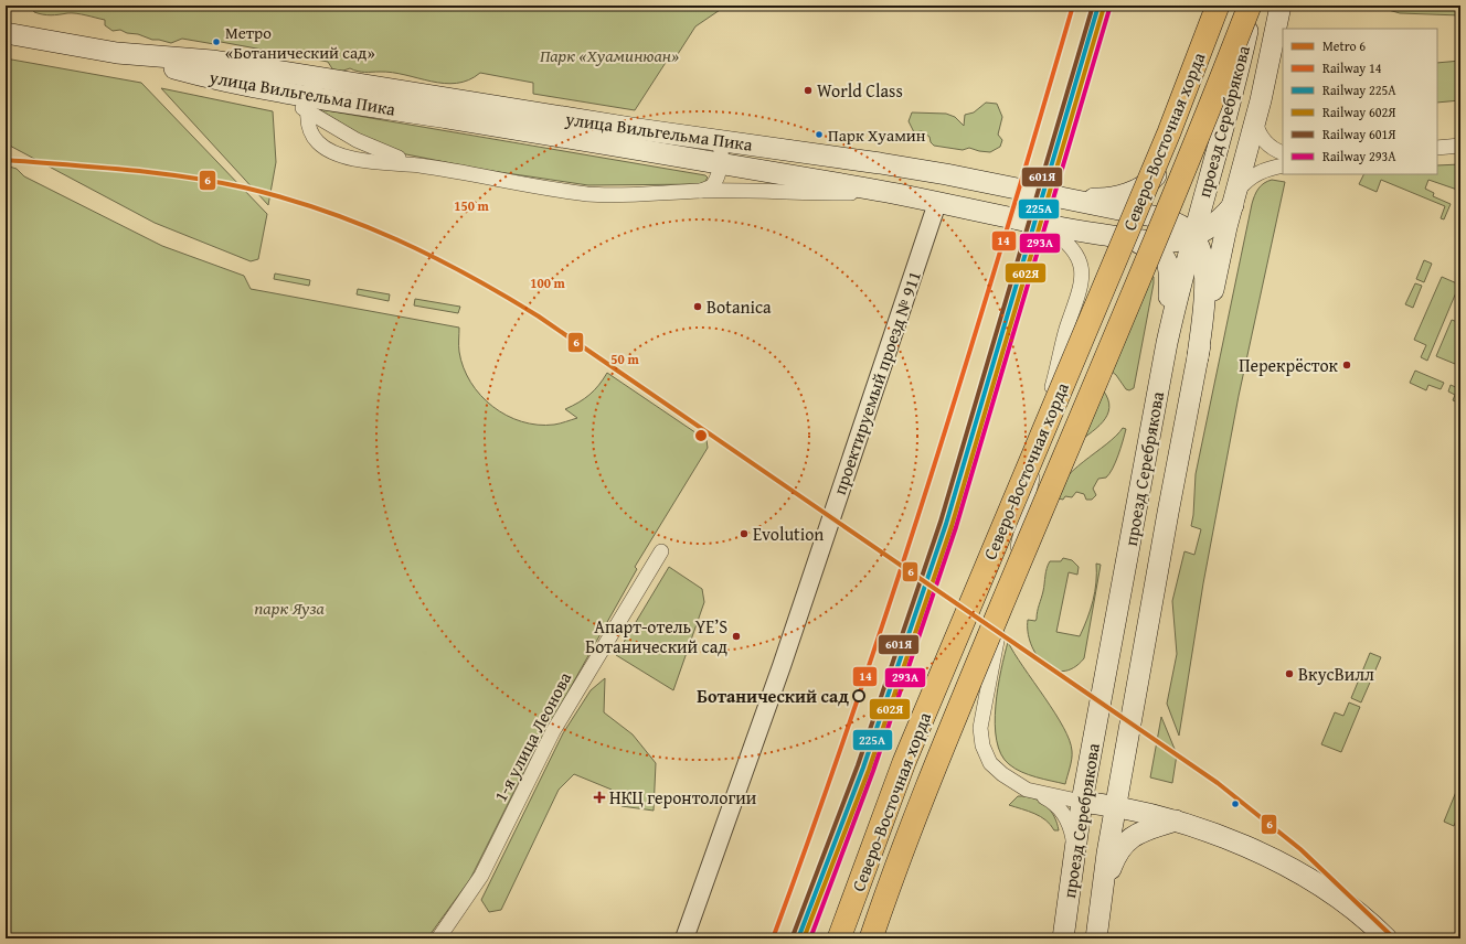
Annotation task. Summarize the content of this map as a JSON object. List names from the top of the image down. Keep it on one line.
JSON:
{"streets":{"main road":["улица Вильгельма Пика","проезд Серебрякова","Северо-Восточная хорда"],"street":["проектируемый проезд № 911","1-я улица Леонова"]},"crossings":[["улица Вильгельма Пика","проезд Серебрякова"],["улица Вильгельма Пика","проектируемый проезд № 911"],["проезд Серебрякова","Северо-Восточная хорда"]],"parks":["Парк «Хуаминюан»","парк Яуза"],"places":{"other":["Метро «Ботанический сад»","World Class","Парк Хуамин","Botanica","Перекрёсток","Evolution","Апарт-отель YE’S Ботанический сад","ВкусВилл","Ботанический сад"],"health":["НКЦ геронтологии"]},"lines":["rail line 14","rail line 225А","rail line 601Я","rail line 602Я","rail line 293А","metro line 6"],"legend":["Metro 6","Railway 14","Railway 225А","Railway 602Я","Railway 601Я","Railway 293А"],"rings":["150 m","100 m","50 m"]}
